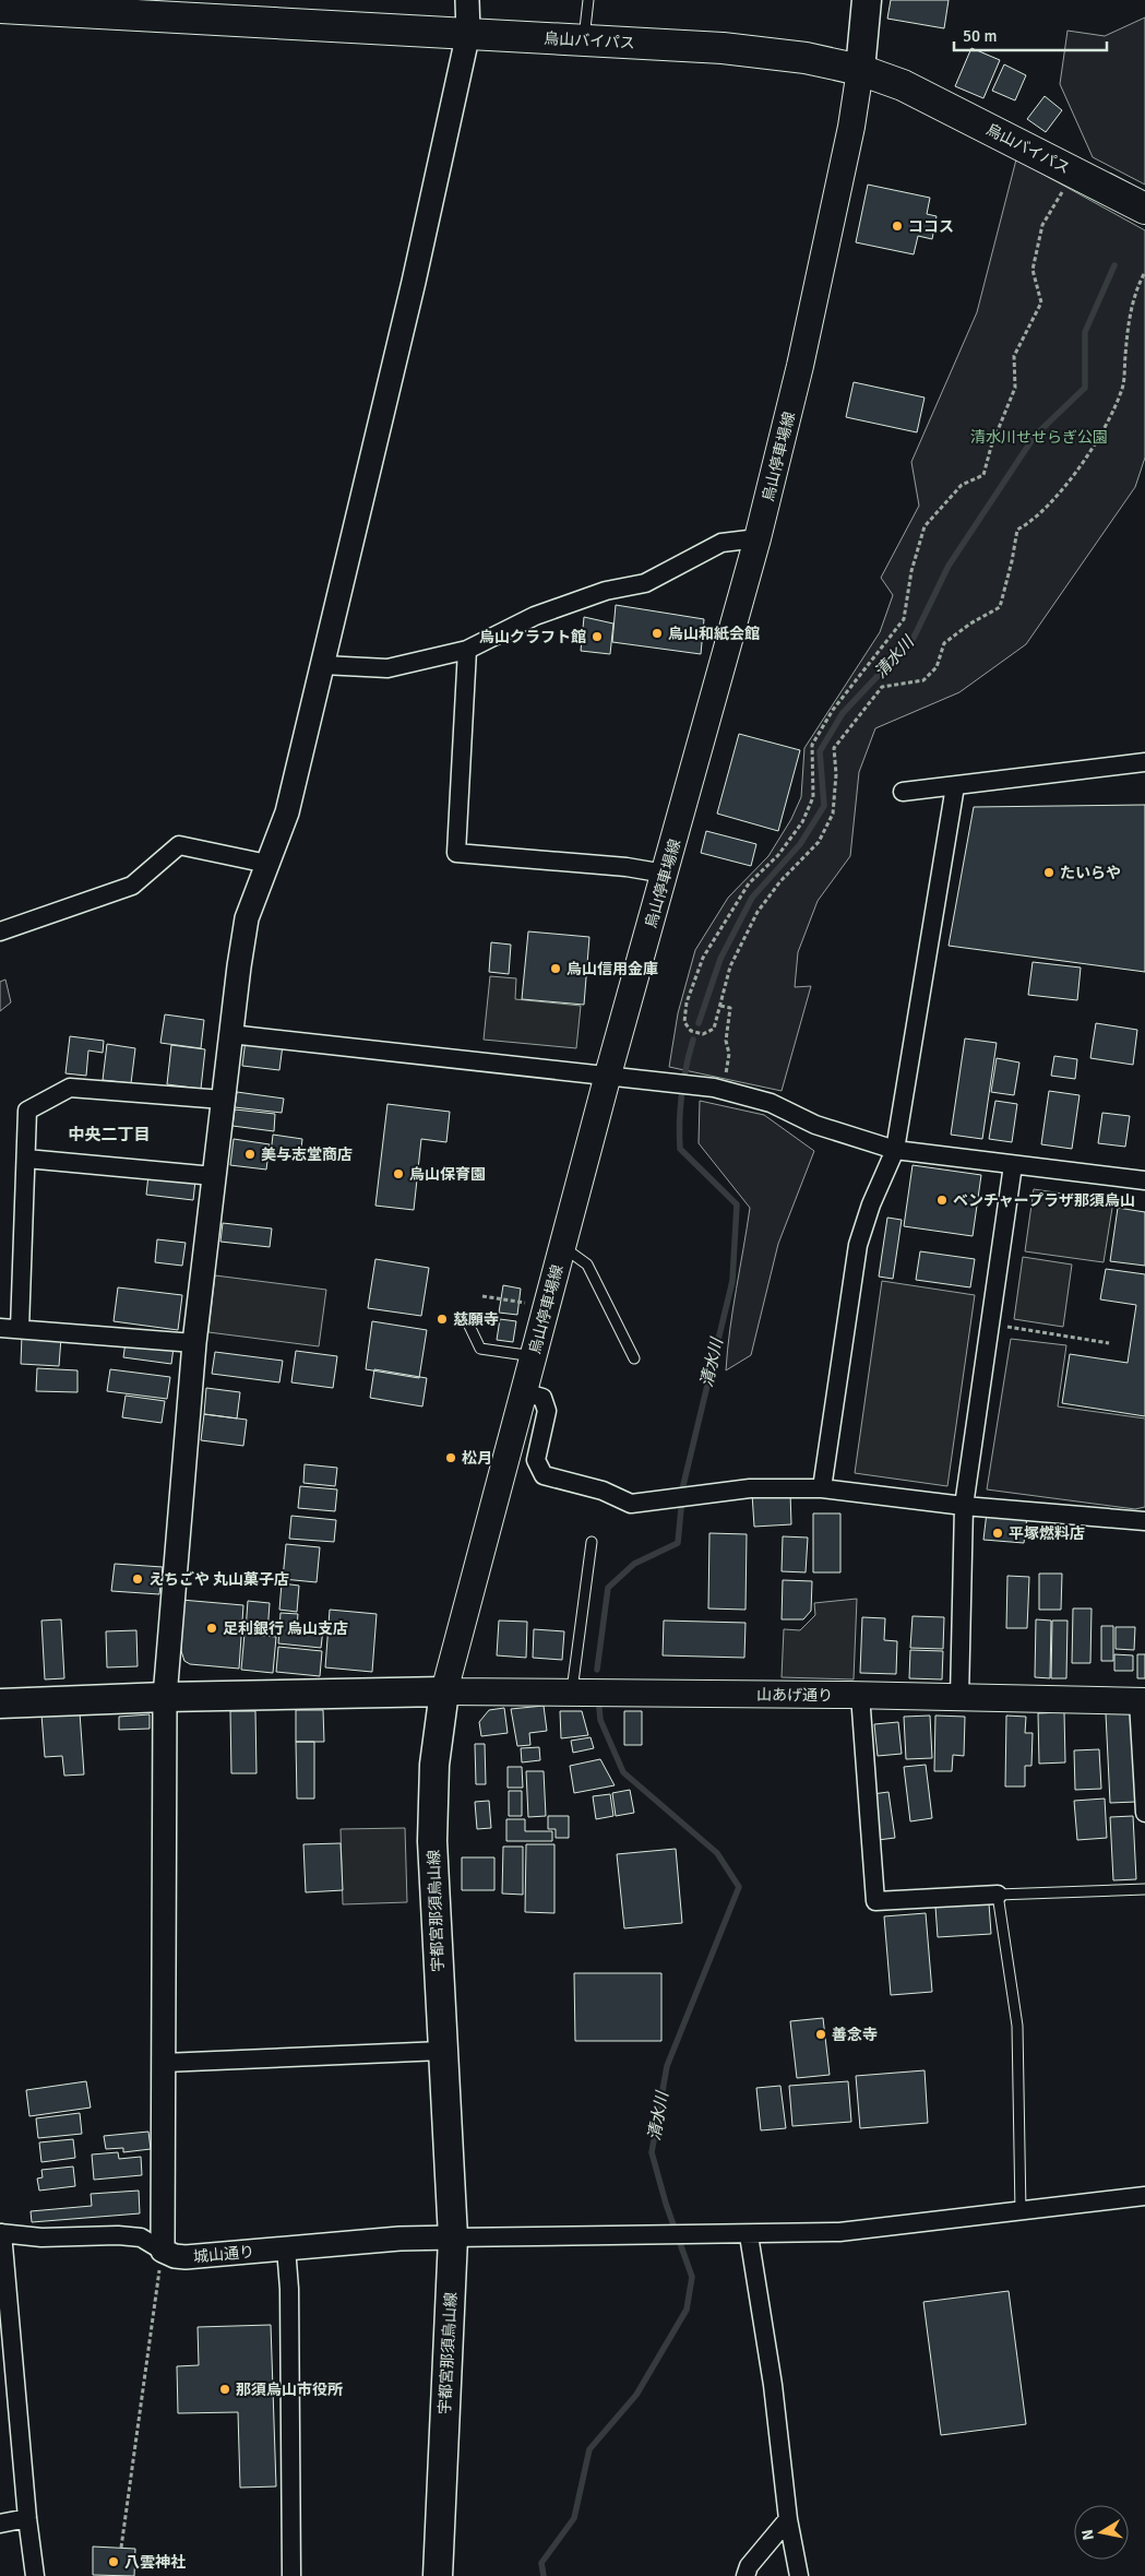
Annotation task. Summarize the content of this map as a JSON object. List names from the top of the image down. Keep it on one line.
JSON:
{"streets":{"highway":["烏山バイパス"],"main road":["烏山停車場線","山あげ通り","宇都宮那須烏山線"],"street":["城山通り"]},"crossings":[["烏山バイパス","烏山停車場線"],["烏山停車場線","山あげ通り"],["烏山停車場線","宇都宮那須烏山線"],["山あげ通り","宇都宮那須烏山線"],["宇都宮那須烏山線","城山通り"]],"districts":["中央二丁目"],"water":["清水川"],"parks":["清水川せせらぎ公園"],"places":["ココス","烏山和紙会館","烏山クラフト館","たいらや","烏山信用金庫","美与志堂商店","烏山保育園","ベンチャープラザ那須烏山","慈願寺","松月","平塚燃料店","えちごや 丸山菓子店","足利銀行 烏山支店","善念寺","那須烏山市役所","八雲神社"],"scale_bar":"50 m","north":"left"}
